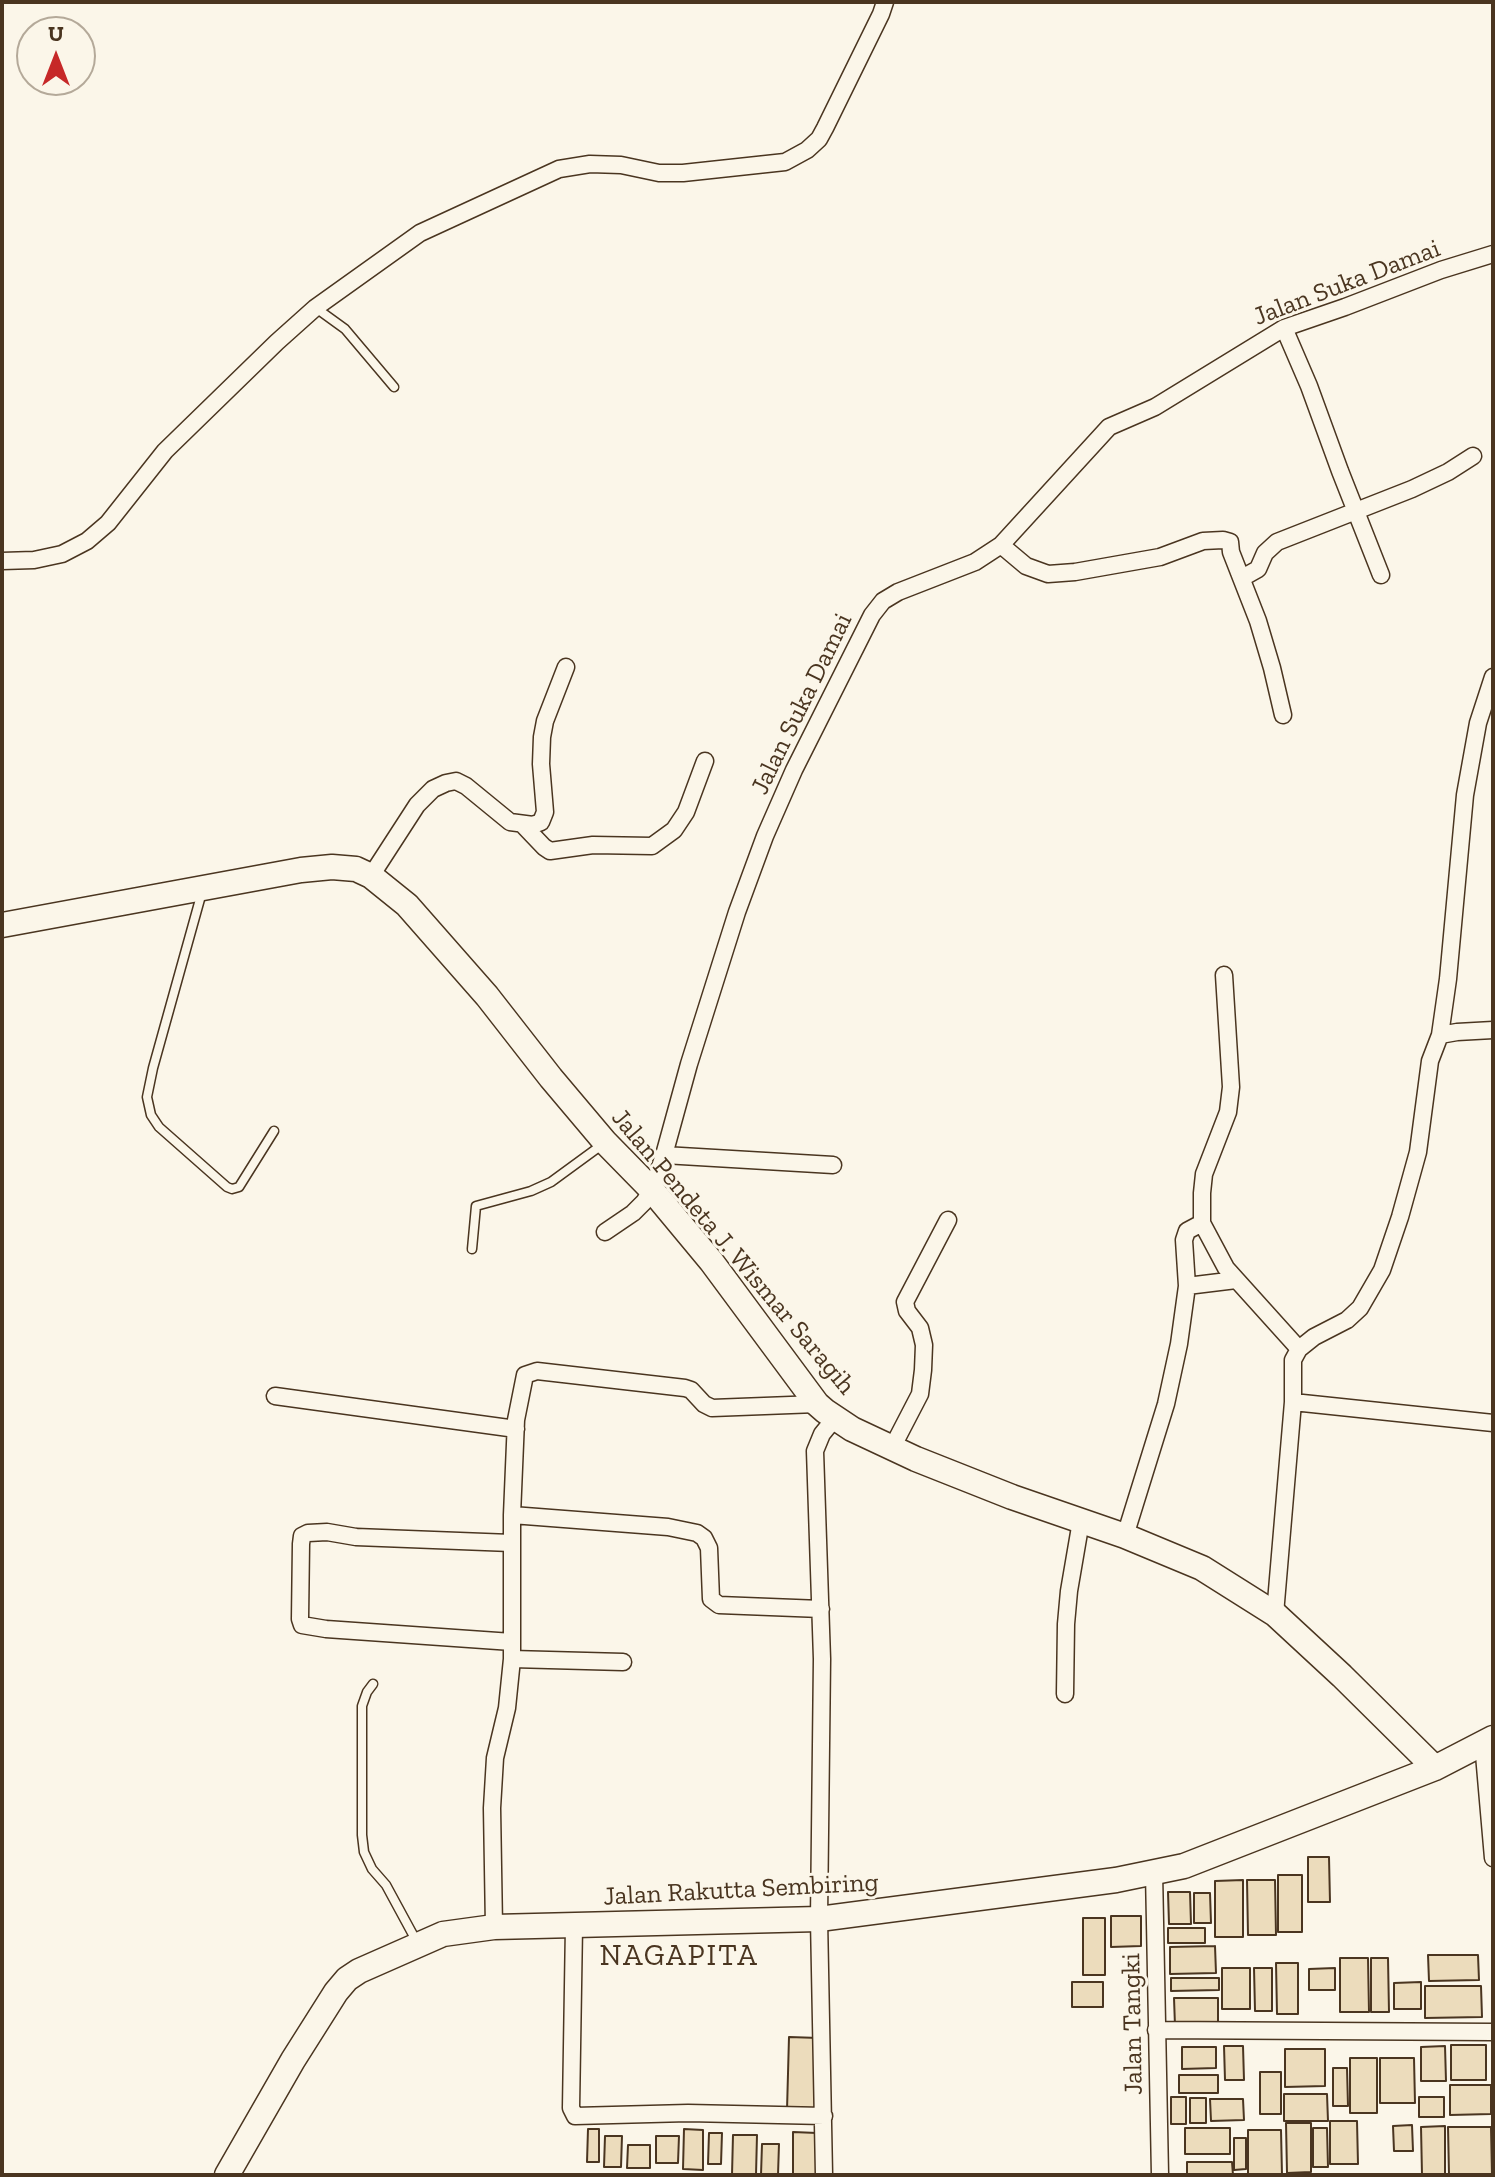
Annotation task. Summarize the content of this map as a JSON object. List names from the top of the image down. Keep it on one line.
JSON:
{"streets":{"street":["Jalan Suka Damai","Jalan Pendeta J. Wismar Saragih","Jalan Rakutta Sembiring","Jalan Tangki"]},"crossings":[["Jalan Suka Damai","Jalan Pendeta J. Wismar Saragih"],["Jalan Pendeta J. Wismar Saragih","Jalan Rakutta Sembiring"],["Jalan Rakutta Sembiring","Jalan Tangki"]],"districts":["NAGAPITA"],"north":"top"}
